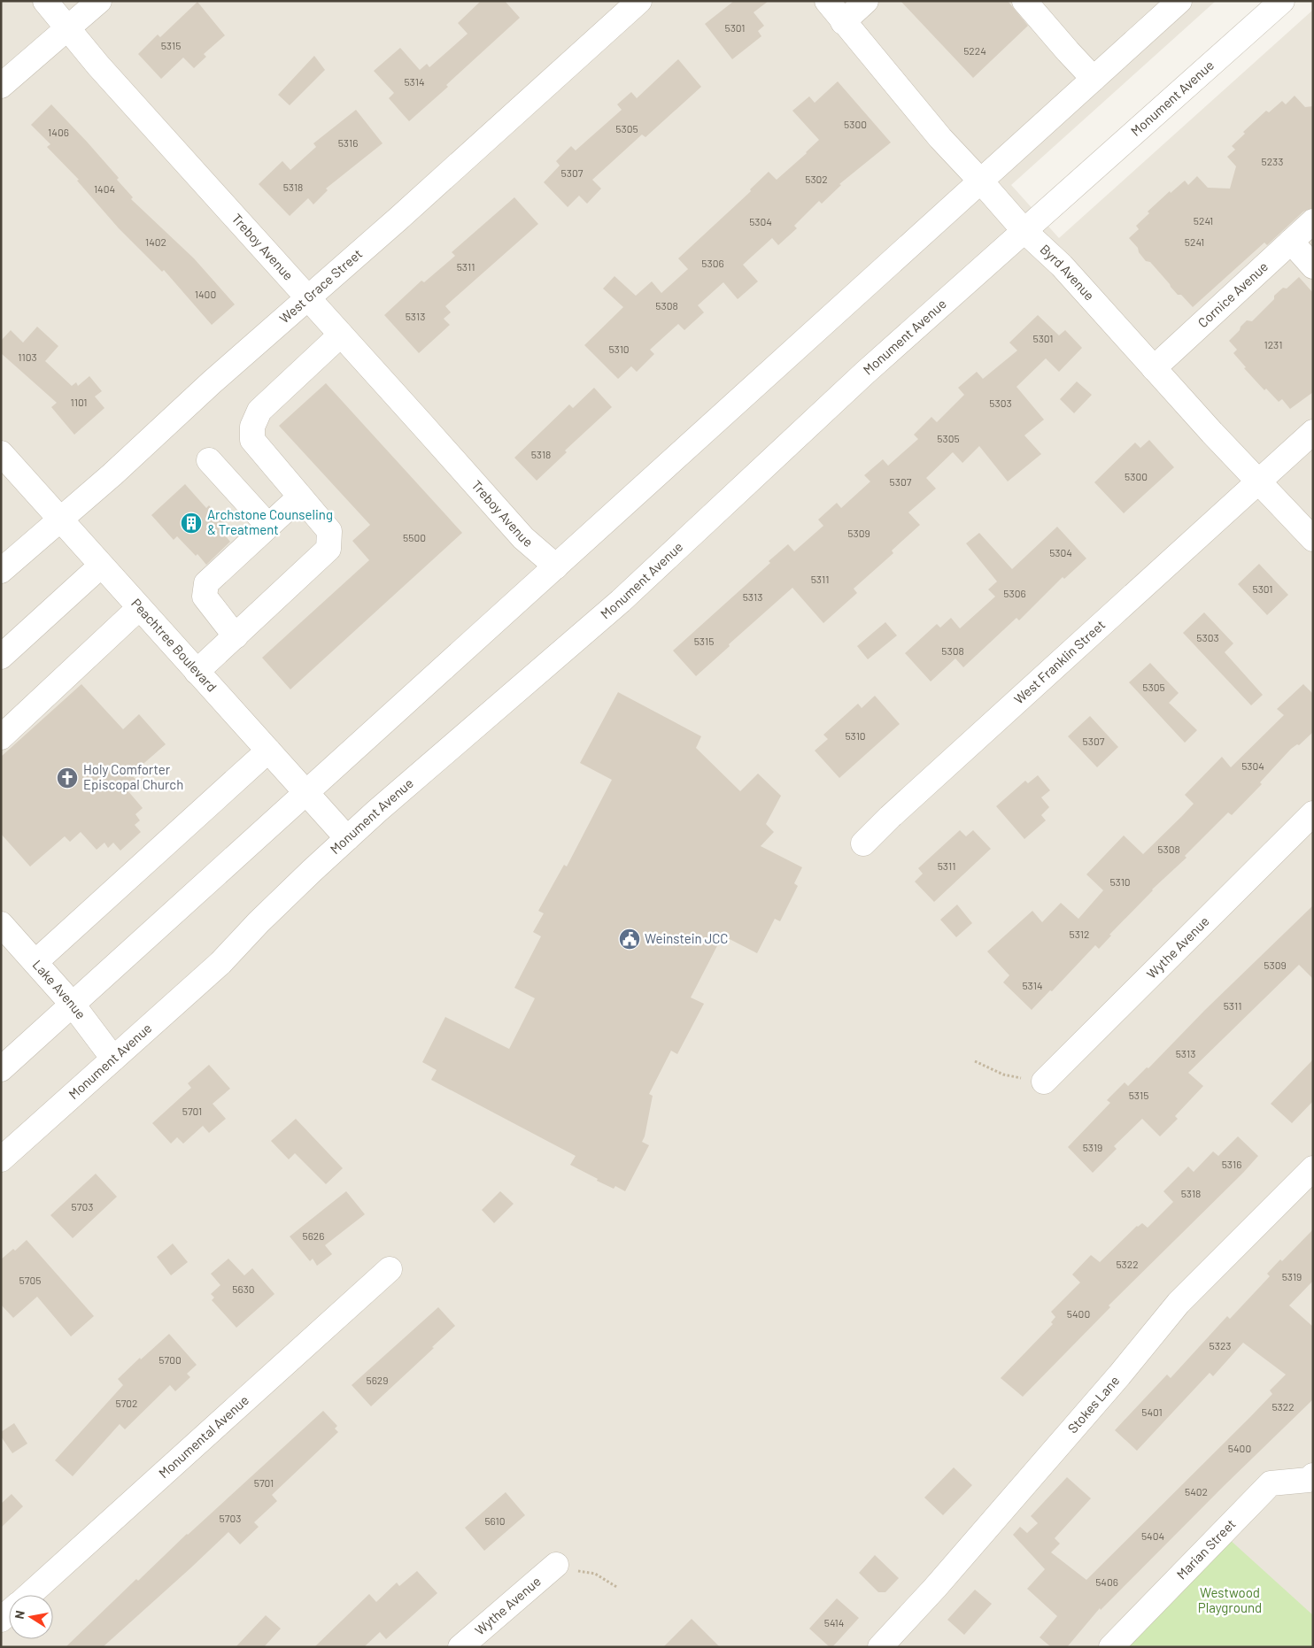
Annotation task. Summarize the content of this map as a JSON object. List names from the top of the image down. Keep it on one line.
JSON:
{"streets":{"street":["Monument Avenue","Treboy Avenue","Byrd Avenue","West Grace Street","Cornice Avenue","Peachtree Boulevard","West Franklin Street","Wythe Avenue","Lake Avenue","Stokes Lane","Monumental Avenue","Marian Street"]},"crossings":[["Monument Avenue","Byrd Avenue"],["Monument Avenue","Peachtree Boulevard"],["Monument Avenue","Lake Avenue"],["Treboy Avenue","West Grace Street"],["Byrd Avenue","Cornice Avenue"],["Byrd Avenue","West Franklin Street"],["West Grace Street","Peachtree Boulevard"]],"parks":["Westwood Playground"],"places":{"building":["Archstone Counseling & Treatment"],"church":["Holy Comforter Episcopal Church"],"public building":["Weinstein JCC"]},"house_numbers":["5301","5315","5224","5314","5300","5305","1406","5316","5233","5307","5302","5318","1404","5241","5304","1402","5241","5306","5311","1400","5308","5313","5301","1231","5310","1103","1101","5303","5305","5318","5300","5307","5309","5500","5304","5311","5301","5306","5313","5303","5315","5308","5305","5310","5307","5304","5308","5311","5310","5312","5309","5314","5311","5313","5315","5701","5319","5316","5318","5703","5626","5322","5319","5705","5630","5400","5323","5700","5629","5702","5322","5401","5400","5701","5402","5703","5610","5404","5406","5414"],"north":"left"}
